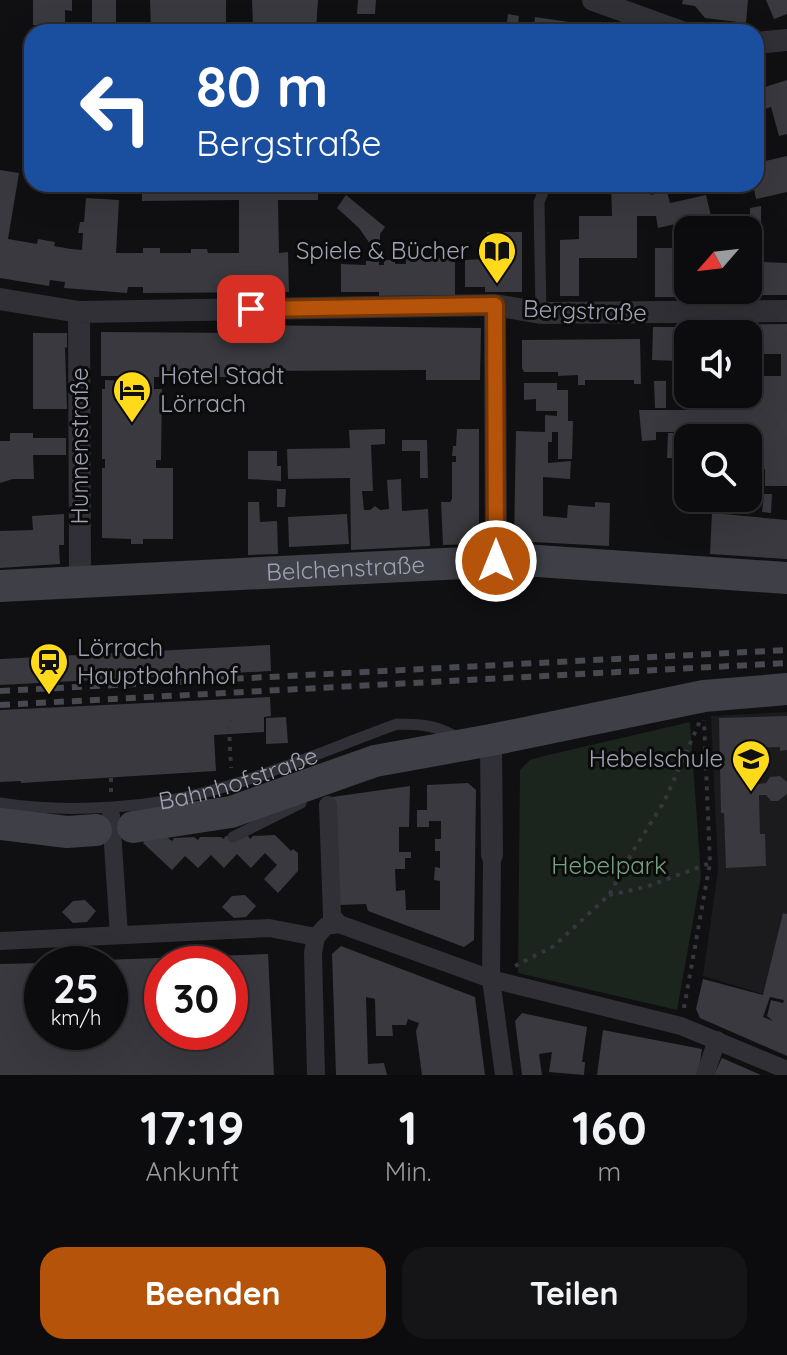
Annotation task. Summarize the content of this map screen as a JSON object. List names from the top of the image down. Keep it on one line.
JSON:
{"streets":{"main road":["Belchenstraße","Bahnhofstraße"],"street":["Bergstraße","Hunnenstraße"]},"crossings":[["Bergstraße","Hunnenstraße"],["Hunnenstraße","Belchenstraße"]],"parks":["Hebelpark"],"places":{"library":["Spiele & Bücher"],"hotel":["Hotel Stadt Lörrach"],"station":["Lörrach Hauptbahnhof"],"school or university":["Hebelschule"]},"north":"bottom left","page":{"turn":["80 m","Bergstraße"],"speed":"25 km/h","limit":"30","eta":["17:19","Ankunft","1","Min.","160","m"],"buttons":["Beenden","Teilen"]}}
